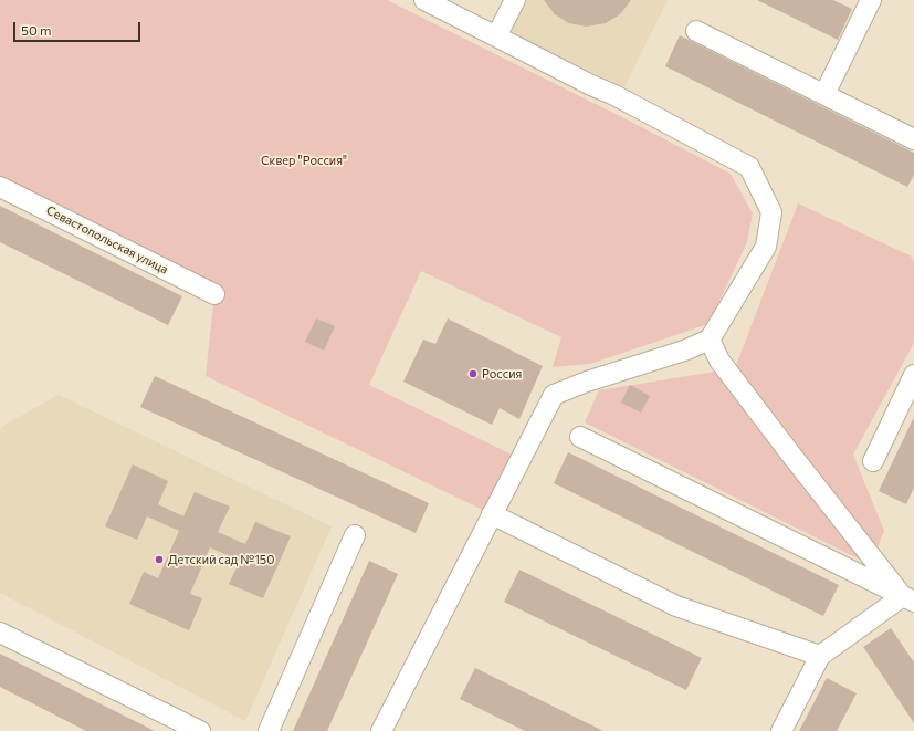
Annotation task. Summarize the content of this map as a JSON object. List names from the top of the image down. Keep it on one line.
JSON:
{"streets":{"street":["Севастопольская улица"]},"parks":["Сквер \"Россия\""],"places":["Россия","Детский сад №150"],"scale_bar":"50 m"}
